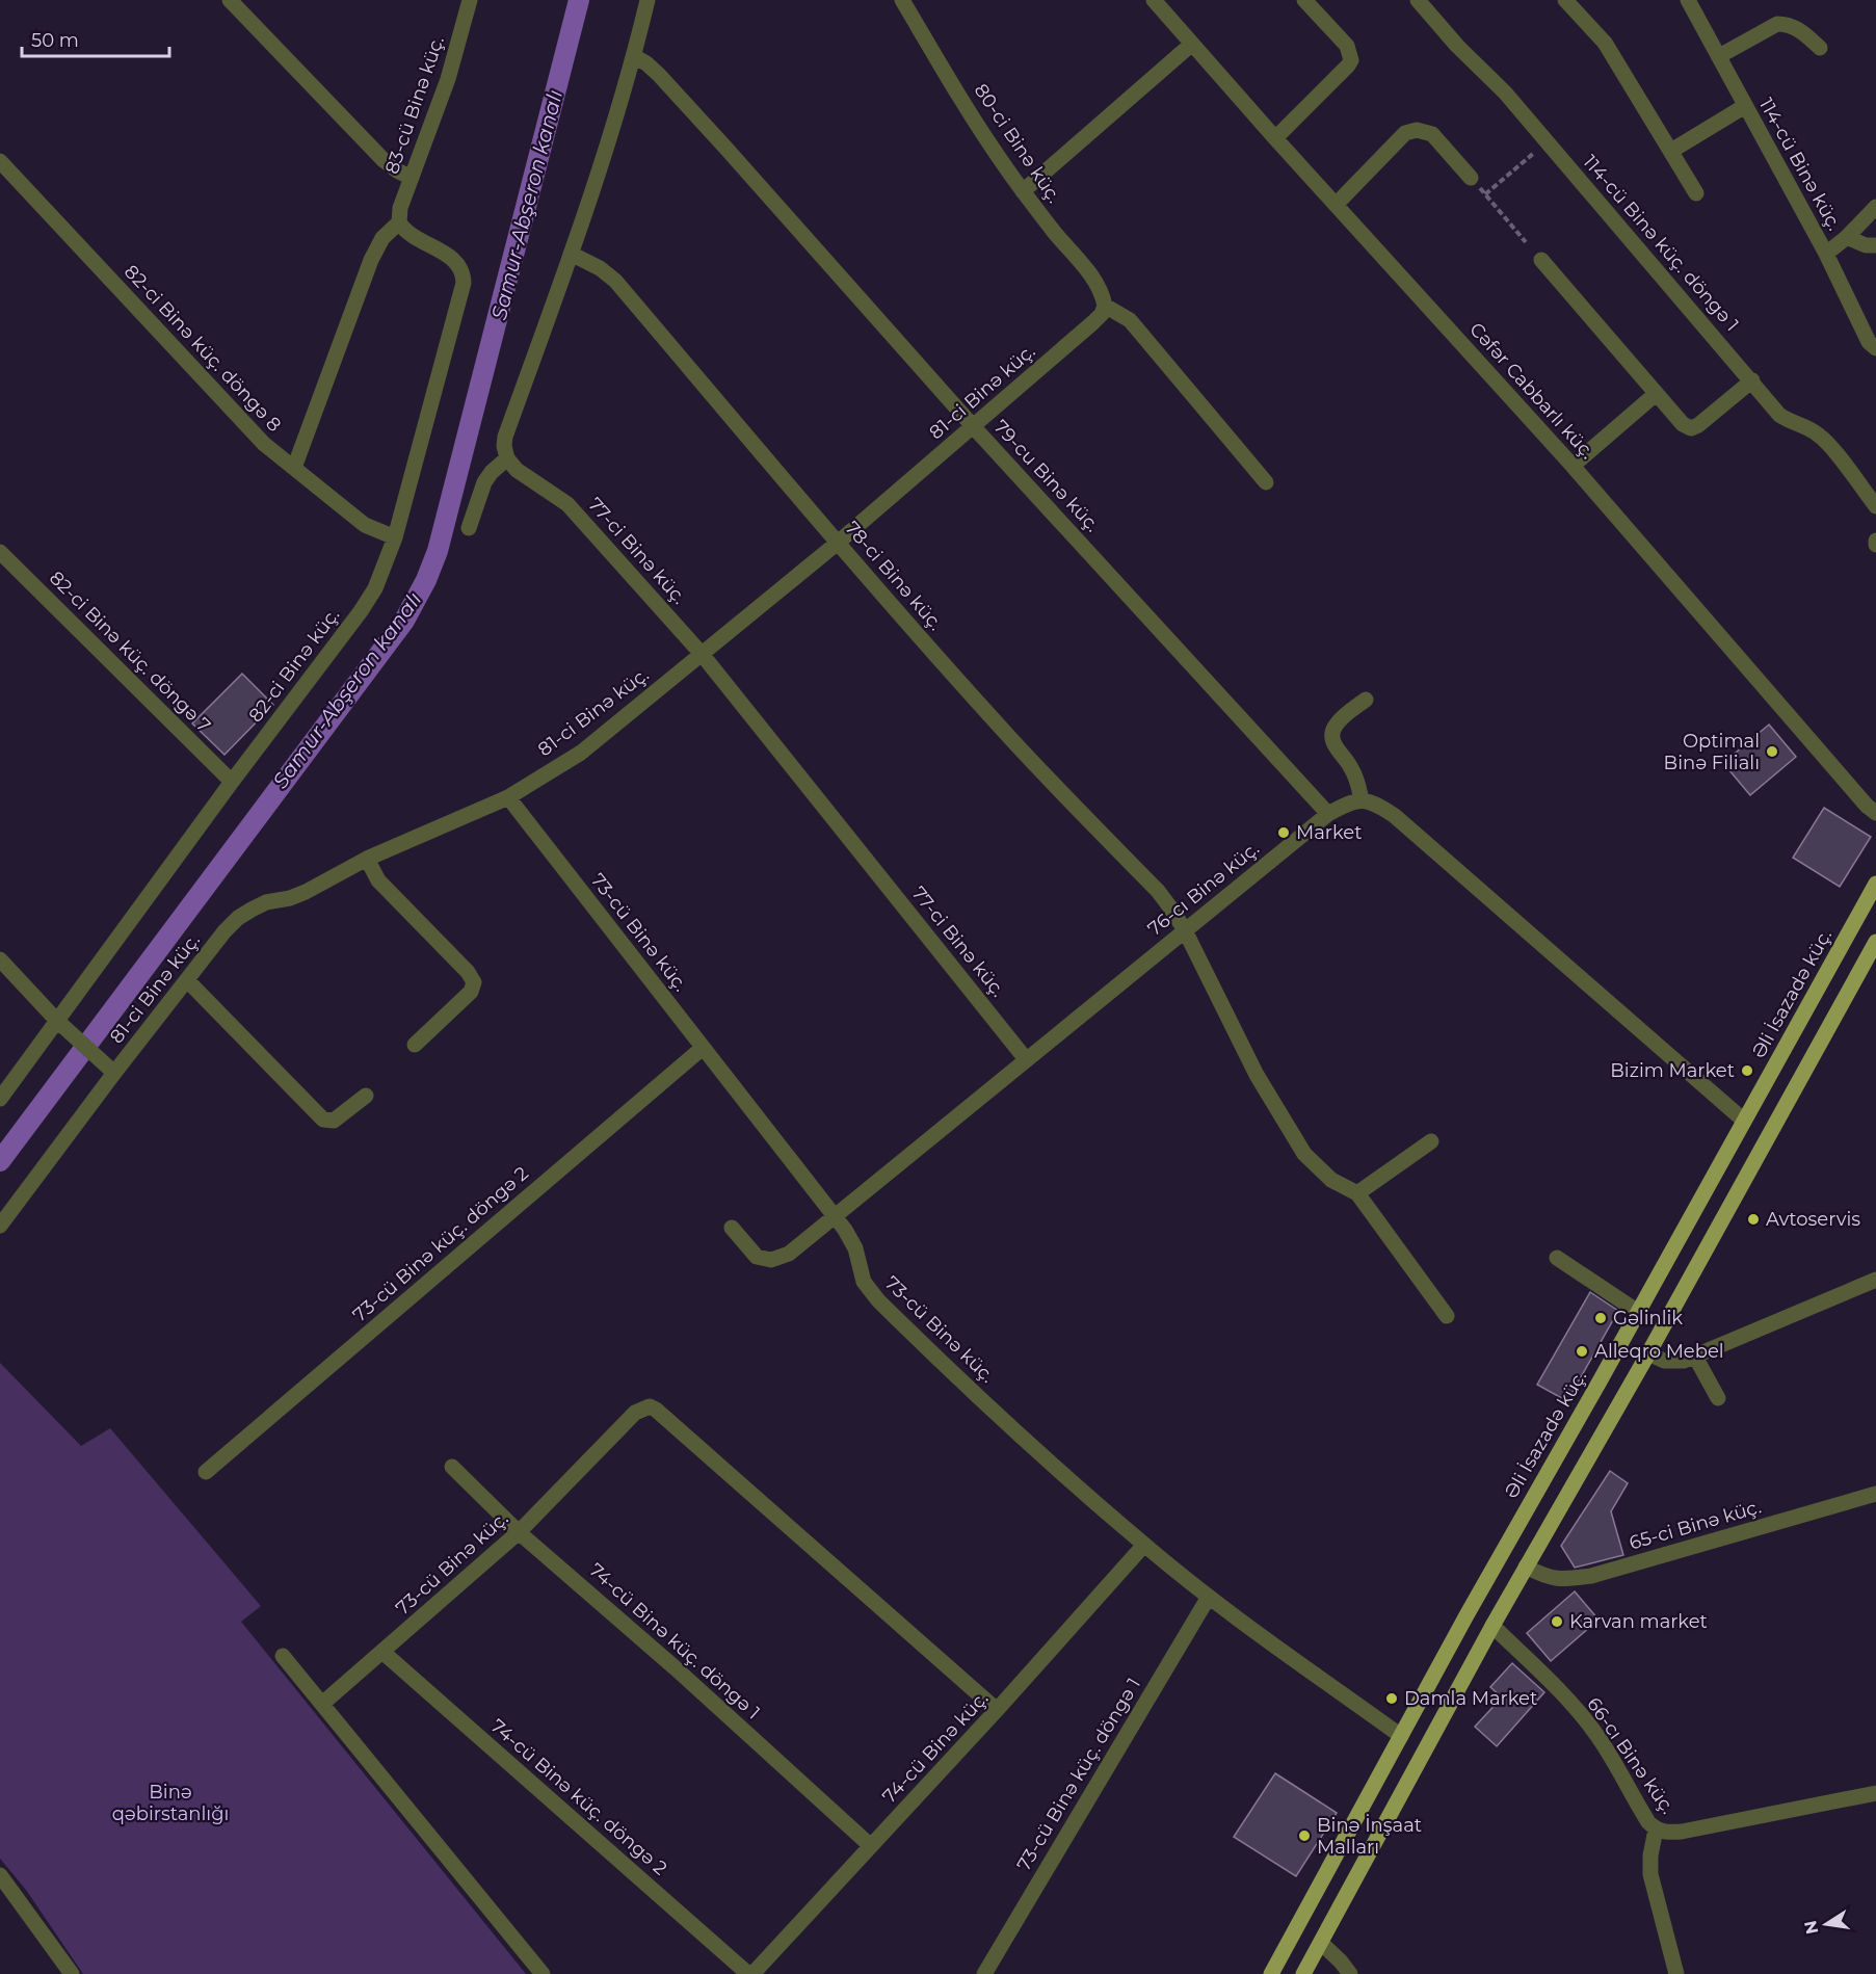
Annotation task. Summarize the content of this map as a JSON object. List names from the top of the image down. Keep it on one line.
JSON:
{"streets":{"main road":["Əli İsazadə küç."],"street":["83-cü Binə küç.","80-ci Binə küç.","114-cü Binə küç.","114-cü Binə küç. döngə 1","82-ci Binə küç. döngə 8","Cəfər Cabbarlı küç.","81-ci Binə küç.","79-cu Binə küç.","77-ci Binə küç.","78-ci Binə küç.","82-ci Binə küç. döngə 7","82-ci Binə küç.","76-cı Binə küç.","73-cü Binə küç.","73-cü Binə küç. döngə 2","65-ci Binə küç.","74-cü Binə küç. döngə 1","74-cü Binə küç.","66-cı Binə küç.","73-cü Binə küç. döngə 1","74-cü Binə küç. döngə 2"]},"crossings":[["83-cü Binə küç.","82-ci Binə küç."],["80-ci Binə küç.","81-ci Binə küç."],["82-ci Binə küç. döngə 8","82-ci Binə küç."],["81-ci Binə küç.","79-cu Binə küç."],["81-ci Binə küç.","77-ci Binə küç."],["81-ci Binə küç.","78-ci Binə küç."],["81-ci Binə küç.","73-cü Binə küç."],["79-cu Binə küç.","76-cı Binə küç."],["77-ci Binə küç.","76-cı Binə küç."],["78-ci Binə küç.","76-cı Binə küç."],["82-ci Binə küç. döngə 7","82-ci Binə küç."],["76-cı Binə küç.","73-cü Binə küç."],["73-cü Binə küç.","Əli İsazadə küç."],["73-cü Binə küç.","73-cü Binə küç. döngə 2"],["73-cü Binə küç.","74-cü Binə küç. döngə 1"],["73-cü Binə küç.","74-cü Binə küç."],["73-cü Binə küç.","73-cü Binə küç. döngə 1"],["73-cü Binə küç.","74-cü Binə küç. döngə 2"],["74-cü Binə küç. döngə 1","74-cü Binə küç."]],"water":["Samur-Abşeron kanalı"],"parks":["Binə qəbirstanlığı"],"places":["Optimal Binə Filialı","Market","Bizim Market","Avtoservis","Gəlinlik","Alleqro Mebel","Karvan market","Damla Market","Binə İnşaat Malları"],"scale_bar":"50 m","north":"left"}
